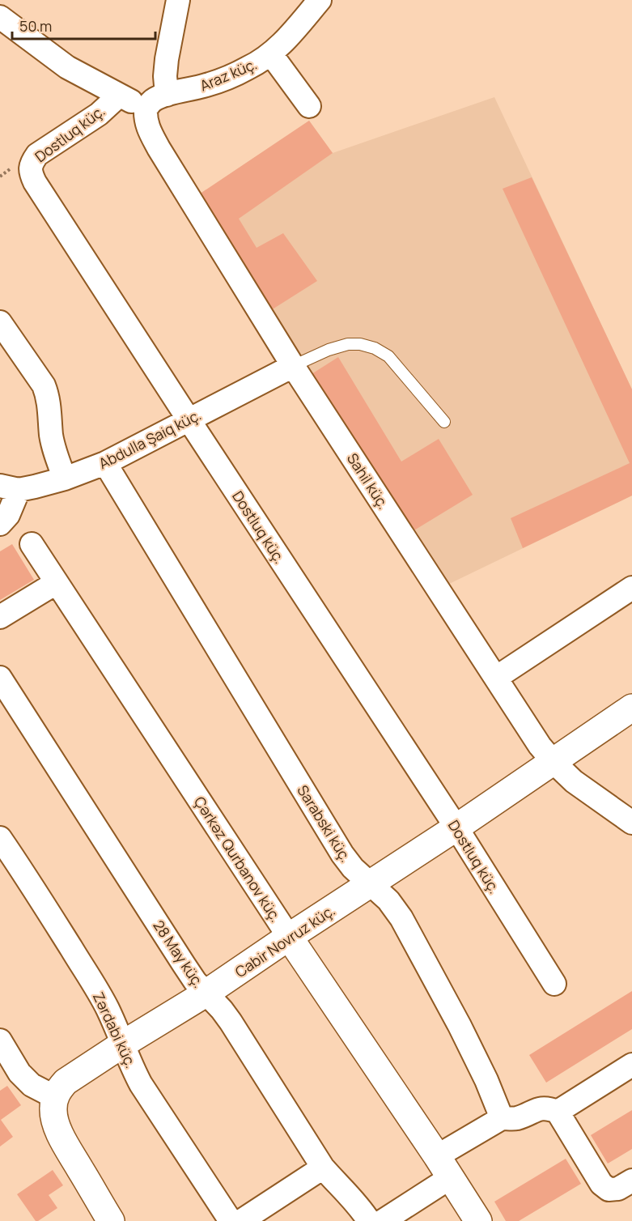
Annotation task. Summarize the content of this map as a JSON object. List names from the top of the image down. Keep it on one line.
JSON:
{"streets":{"main road":["Çərkəz Qurbanov küç.","Cabir Novruz küç."],"street":["Araz küç.","Dostluq küç.","Abdulla Şaiq küç.","Sahil küç.","Sarabski küç.","28 May küç.","Zərdabi küç."]},"crossings":[["Araz küç.","Sahil küç."],["Dostluq küç.","Abdulla Şaiq küç."],["Dostluq küç.","Cabir Novruz küç."],["Abdulla Şaiq küç.","Sahil küç."],["Abdulla Şaiq küç.","Sarabski küç."],["Sahil küç.","Cabir Novruz küç."],["Sarabski küç.","Cabir Novruz küç."],["Çərkəz Qurbanov küç.","Cabir Novruz küç."],["Cabir Novruz küç.","28 May küç."],["Cabir Novruz küç.","Zərdabi küç."]],"scale_bar":"50 m"}
